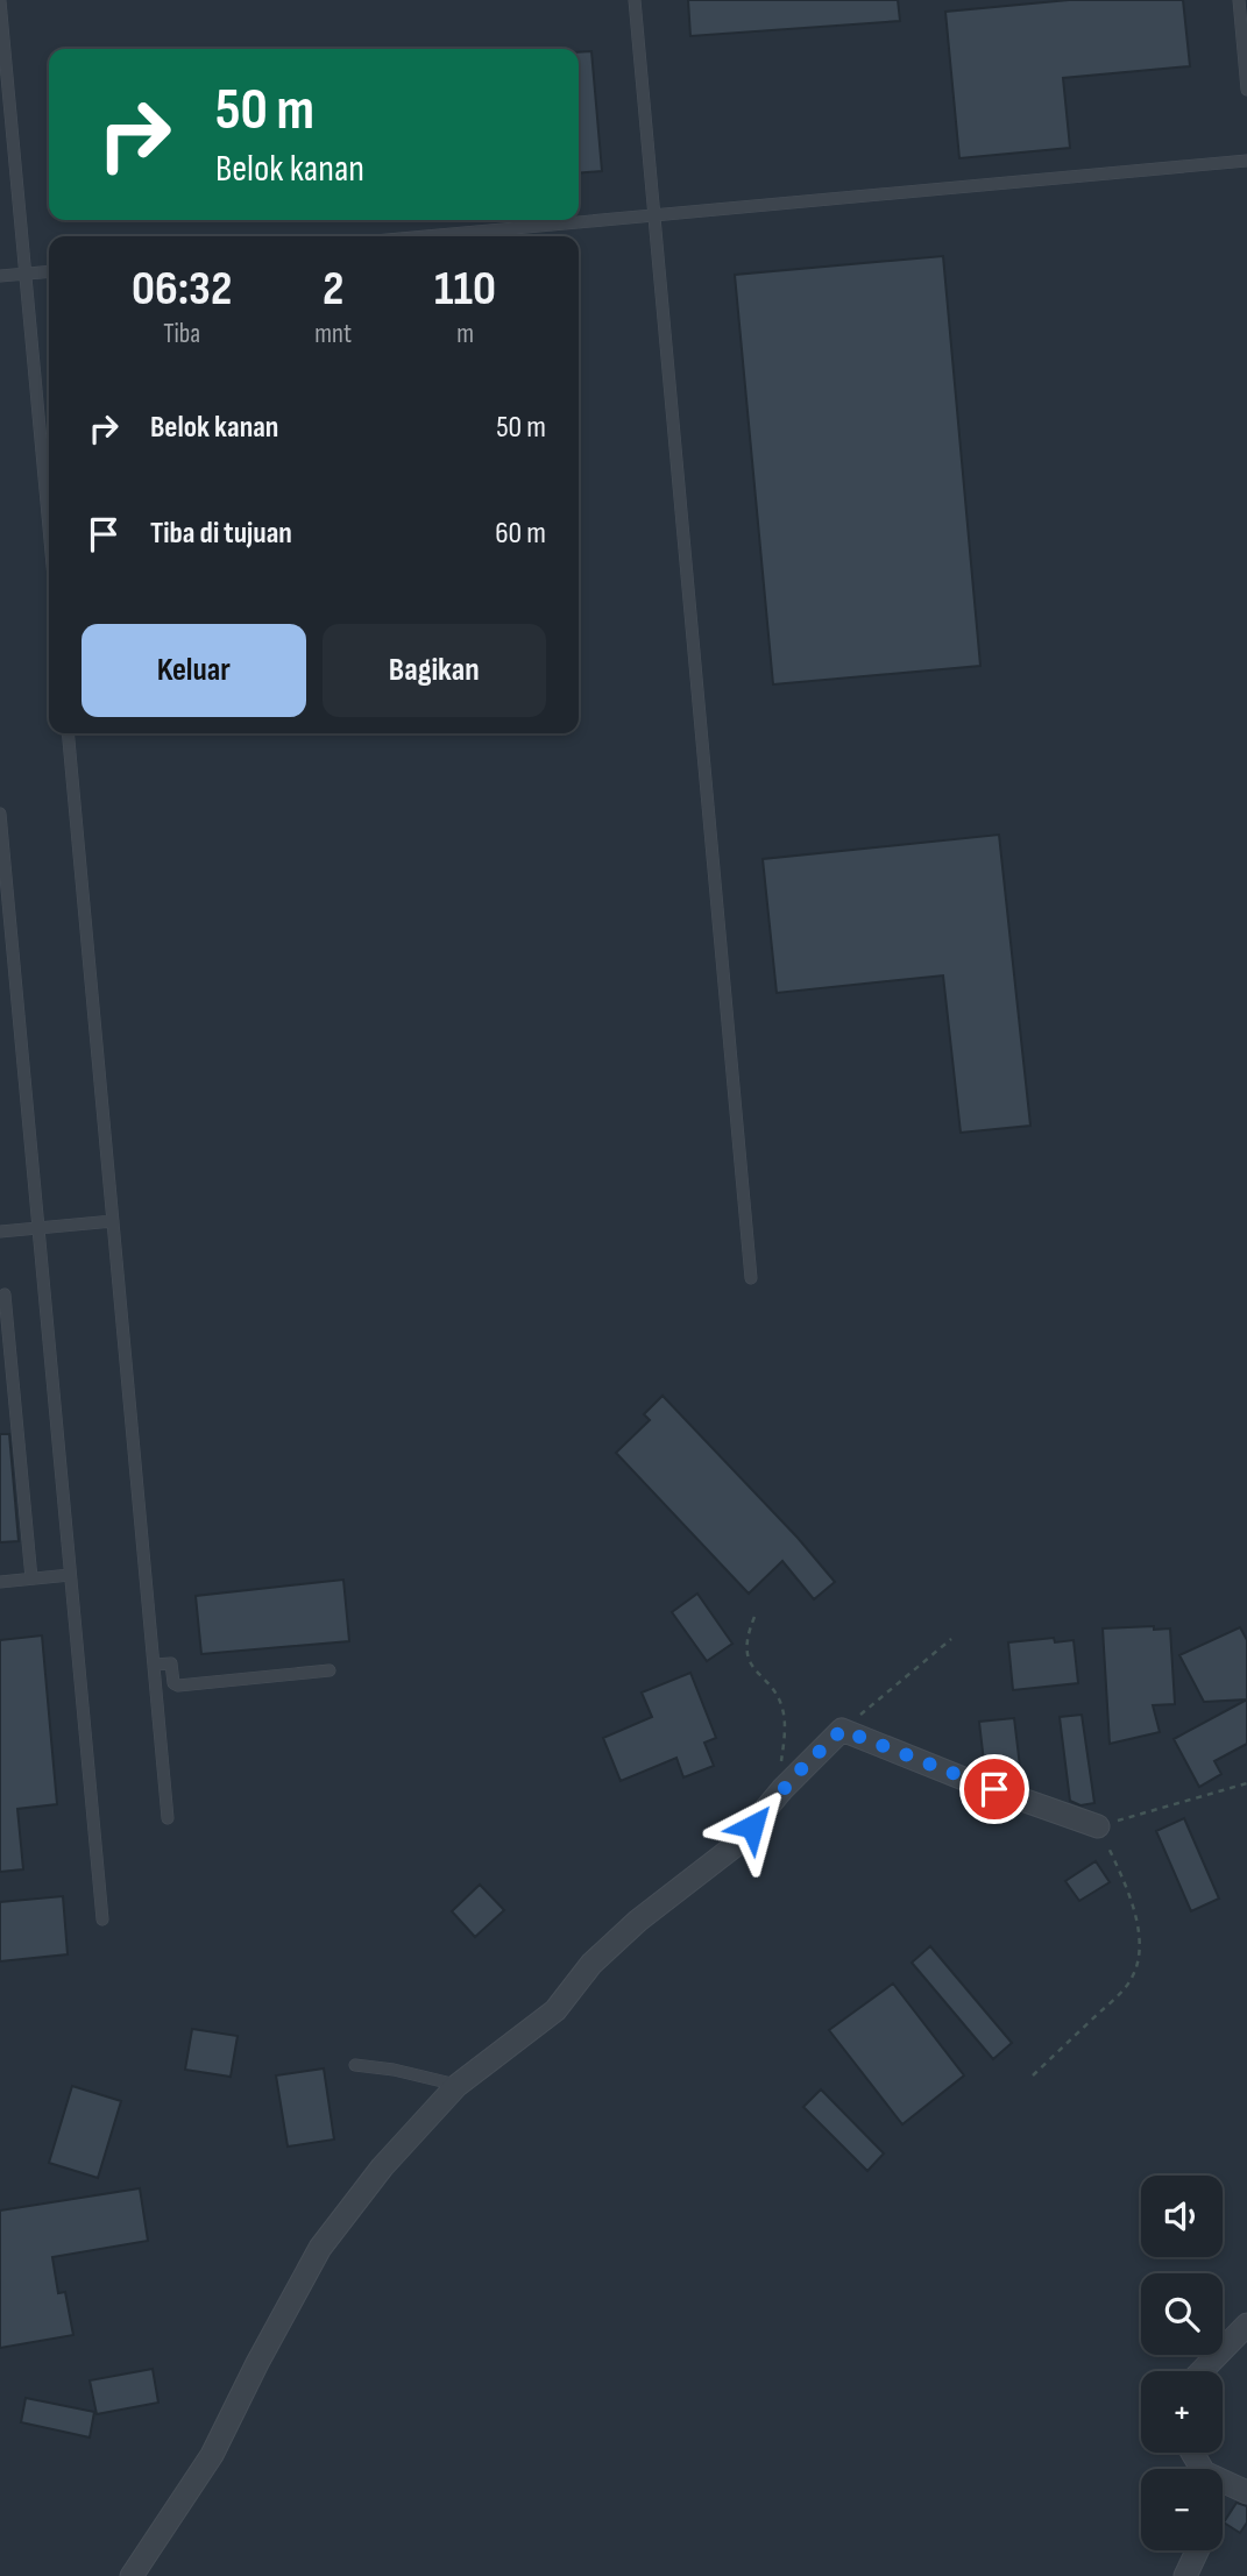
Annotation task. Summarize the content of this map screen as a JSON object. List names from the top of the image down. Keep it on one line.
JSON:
{"page":{"turn":["50 m","Belok kanan"],"eta":["06:32","Tiba","2","mnt","110","m"],"list":[{"name":"Belok kanan","value":"50 m"},{"name":"Tiba di tujuan","value":"60 m"}],"buttons":["Keluar","Bagikan"],"map_buttons":["+","−"]}}
